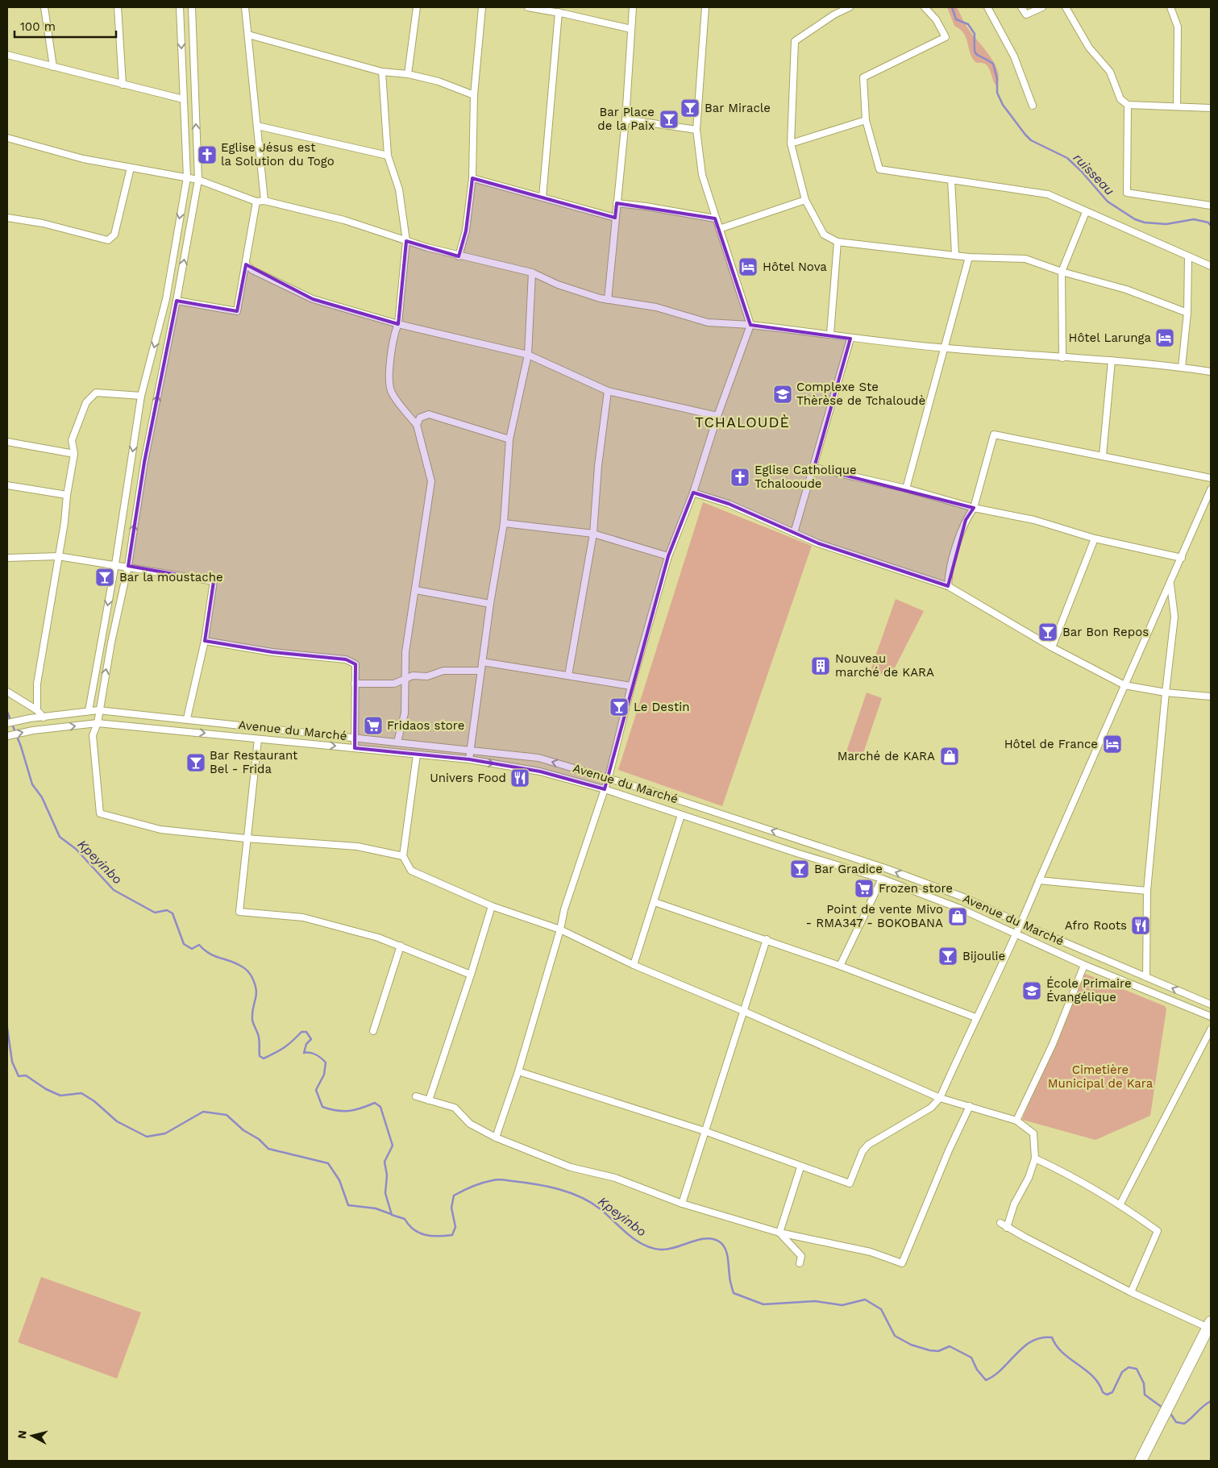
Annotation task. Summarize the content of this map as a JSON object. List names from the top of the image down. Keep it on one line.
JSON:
{"streets":{"street":["Avenue du Marché"]},"districts":["TCHALOUDÈ"],"water":["ruisseau","Kpeyinbo"],"parks":["Cimetière Municipal de Kara"],"places":{"bar":["Bar Miracle","Bar Place de la Paix","Bar la moustache","Bar Bon Repos","Le Destin","Bar Restaurant Bel - Frida","Bar Gradice","Bijoulie"],"church":["Eglise Jésus est la Solution du Togo","Eglise Catholique Tchalooude"],"hotel":["Hôtel Nova","Hôtel Larunga","Hôtel de France"],"school or university":["Complexe Ste Thèrèse de Tchaloudè","École Primaire Évangélique"],"building":["Nouveau marché de KARA"],"supermarket":["Fridaos store","Frozen store"],"shop":["Marché de KARA","Point de vente Mivo - RMA347 - BOKOBANA"],"restaurant":["Univers Food","Afro Roots"]},"scale_bar":"100 m","north":"left"}
